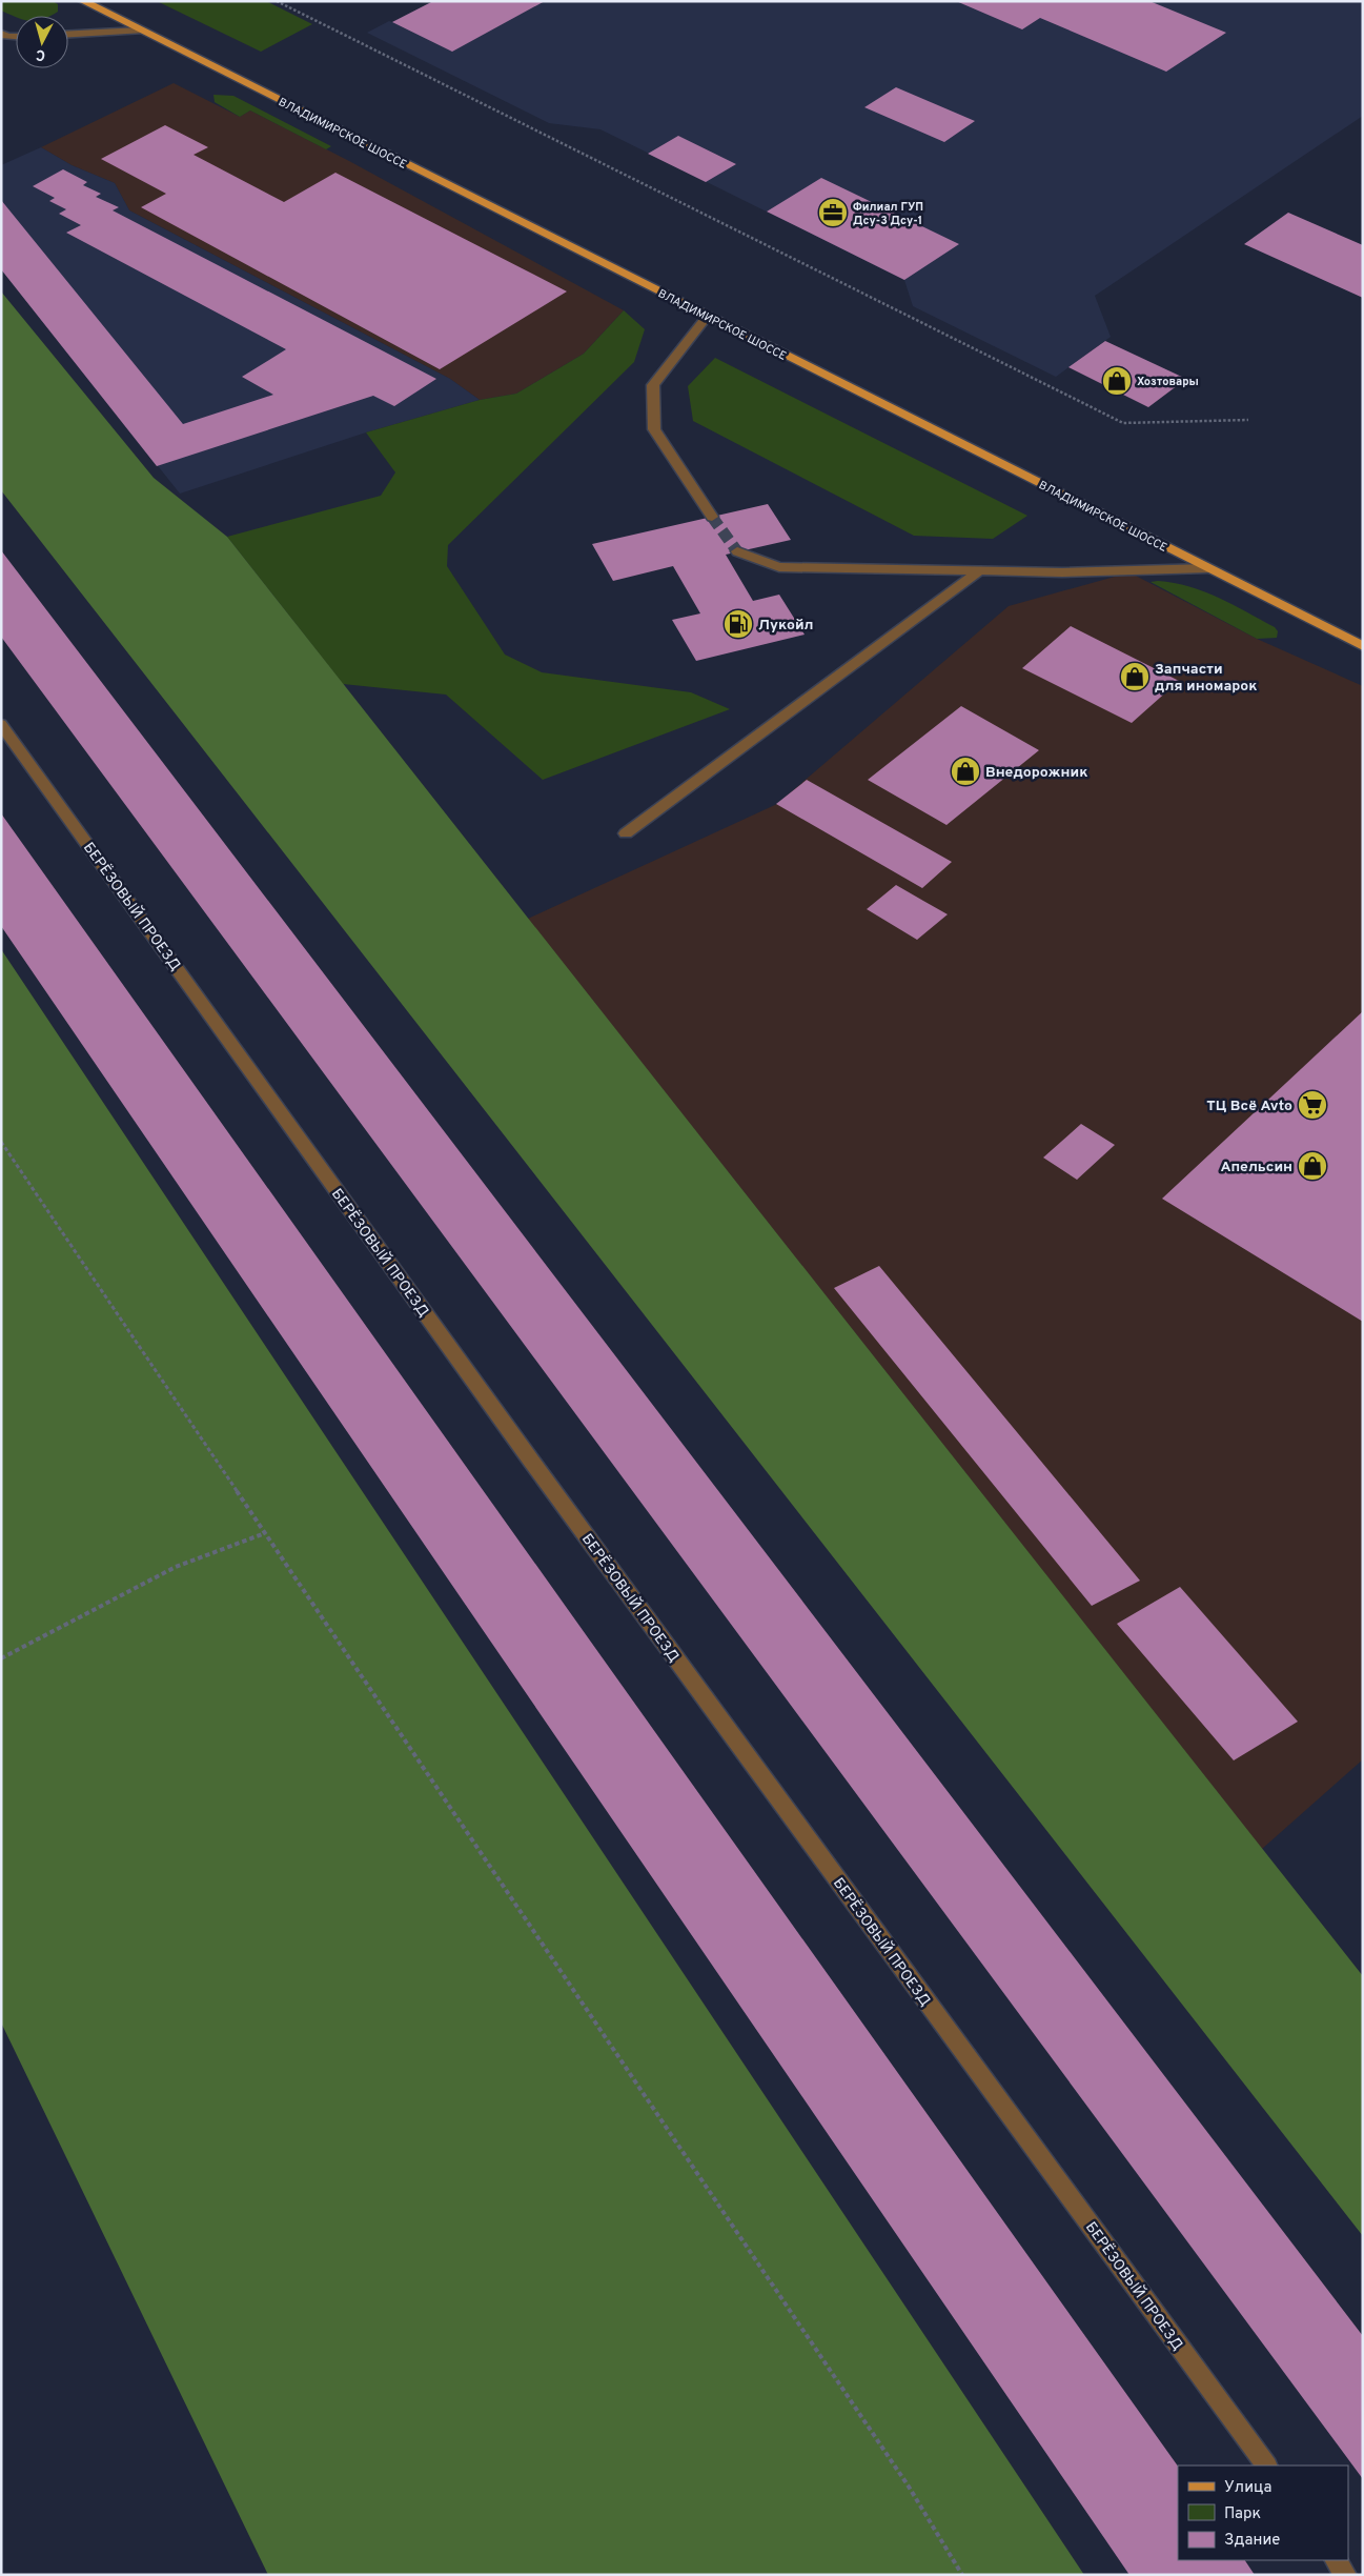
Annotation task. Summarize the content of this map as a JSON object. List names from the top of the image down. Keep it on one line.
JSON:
{"streets":{"main road":["ВЛАДИМИРСКОЕ ШОССЕ"],"street":["БЕРЁЗОВЫЙ ПРОЕЗД"]},"places":{"office":["Филиал ГУП Дсу-3 Дсу-1"],"shop":["Хозтовары","Запчасти для иномарок","Внедорожник","Апельсин"],"fuel station":["Лукойл"],"supermarket":["ТЦ Всё Avto"]},"legend":["Улица","Парк","Здание"],"north":"bottom"}
